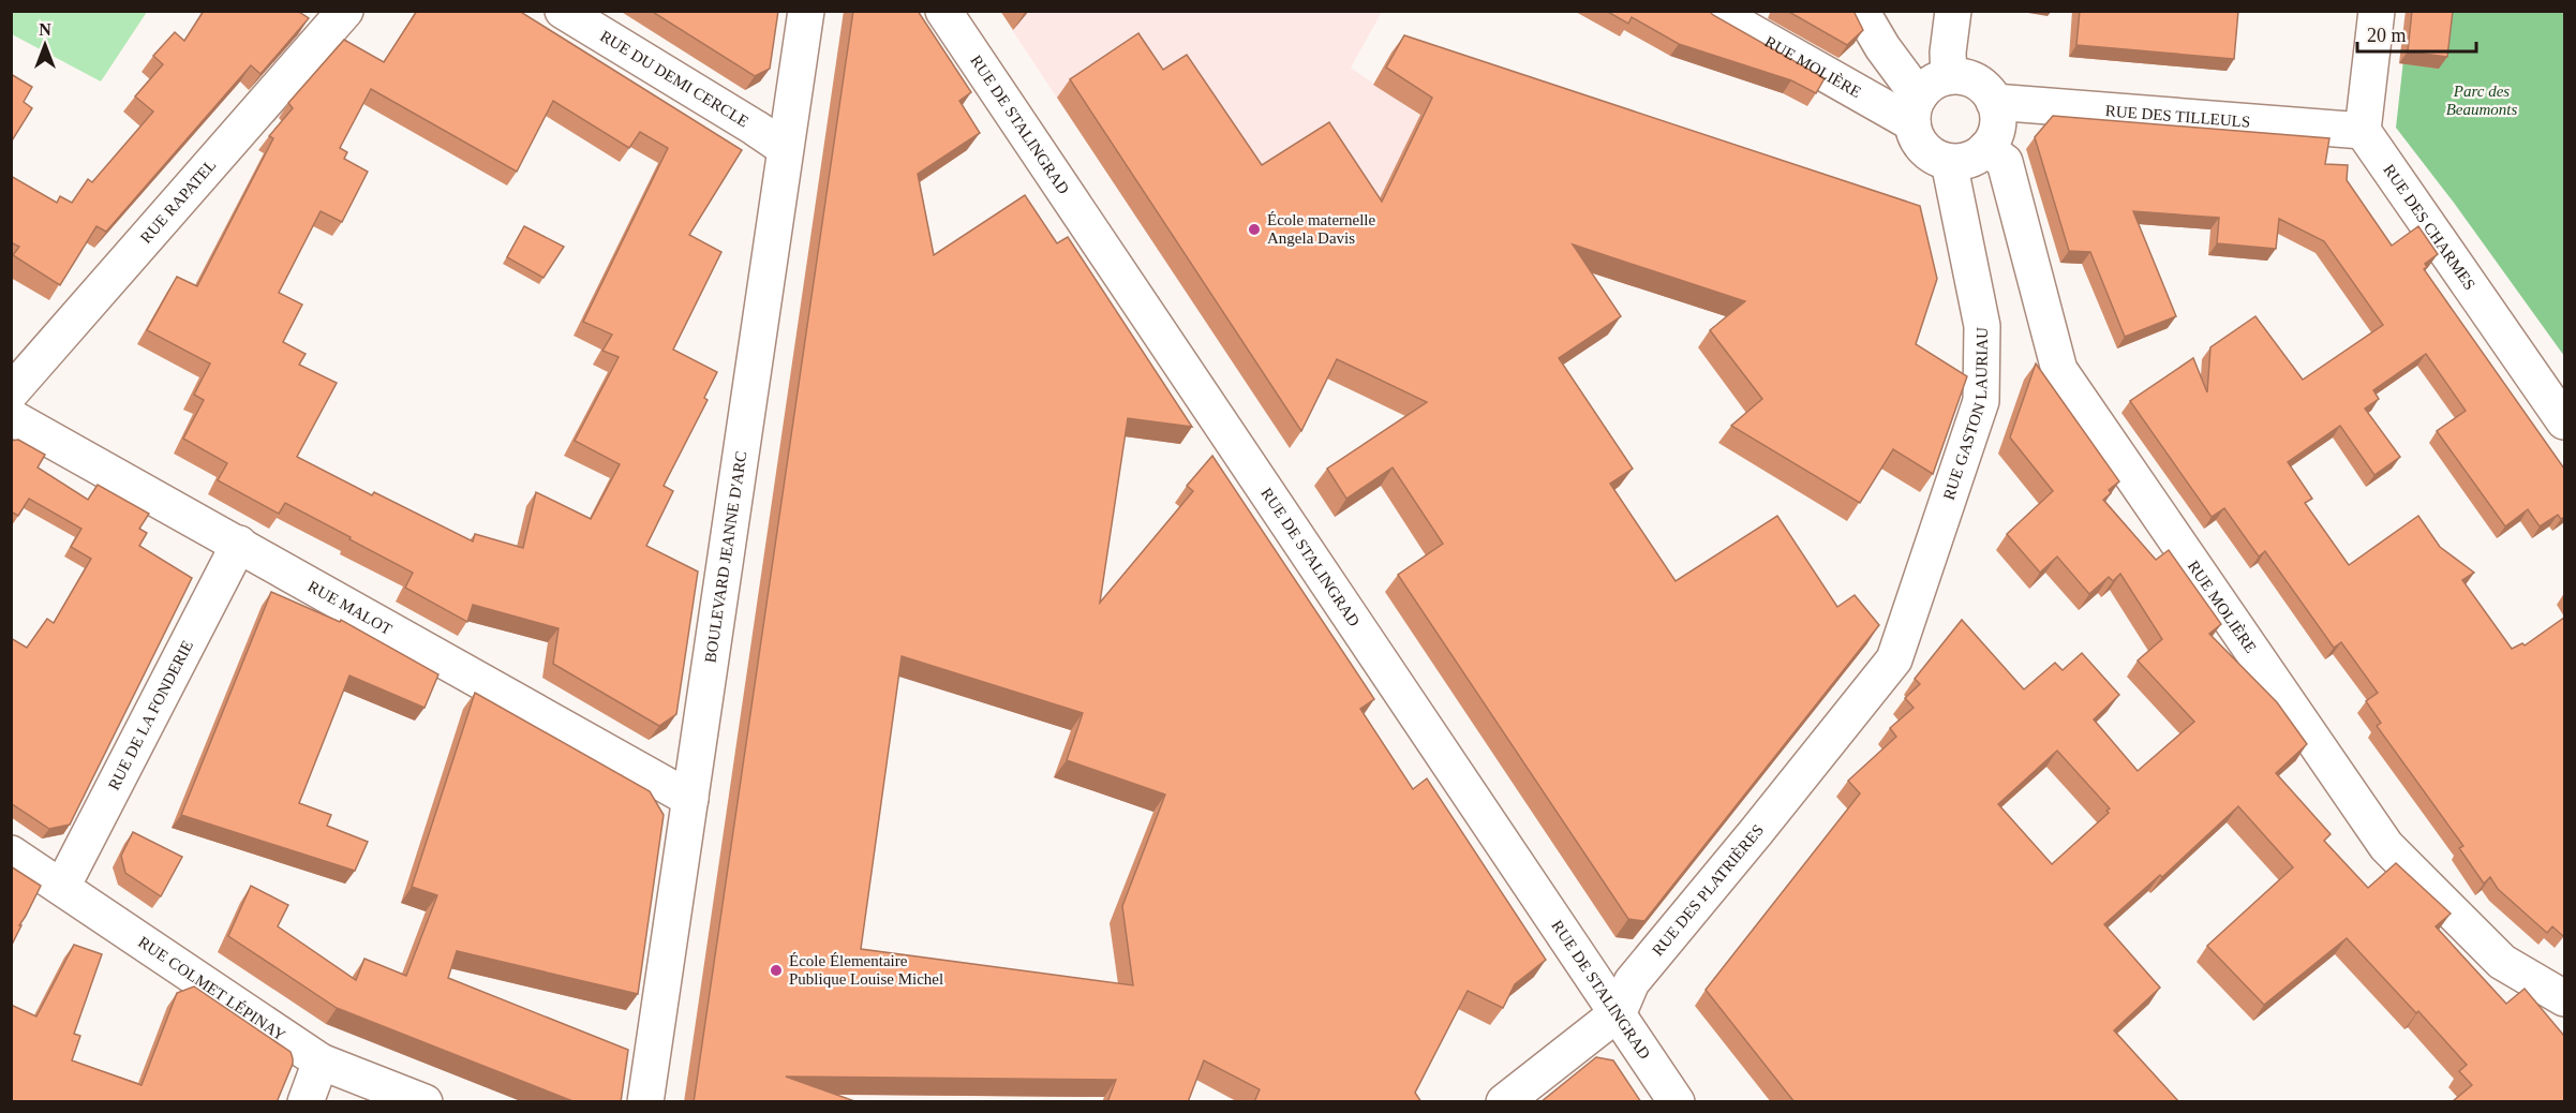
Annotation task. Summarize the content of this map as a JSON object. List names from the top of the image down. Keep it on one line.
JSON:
{"streets":{"street":["RUE MOLIÈRE","RUE DU DEMI CERCLE","RUE DES TILLEULS","RUE DE STALINGRAD","RUE RAPATEL","RUE DES CHARMES","RUE GASTON LAURIAU","BOULEVARD JEANNE D'ARC","RUE MALOT","RUE DE LA FONDERIE","RUE DES PLATRIÈRES","RUE COLMET LÉPINAY"]},"crossings":[["RUE MOLIÈRE","RUE DES TILLEULS"],["RUE MOLIÈRE","RUE GASTON LAURIAU"],["RUE DU DEMI CERCLE","BOULEVARD JEANNE D'ARC"],["RUE DES TILLEULS","RUE DES CHARMES"],["RUE DES TILLEULS","RUE GASTON LAURIAU"],["RUE DE STALINGRAD","RUE DES PLATRIÈRES"],["RUE GASTON LAURIAU","RUE DES PLATRIÈRES"],["BOULEVARD JEANNE D'ARC","RUE MALOT"],["RUE MALOT","RUE DE LA FONDERIE"],["RUE DE LA FONDERIE","RUE COLMET LÉPINAY"]],"parks":["Parc des Beaumonts"],"places":["École maternelle Angela Davis","École Élementaire Publique Louise Michel"],"scale_bar":"20 m","north":"top"}
